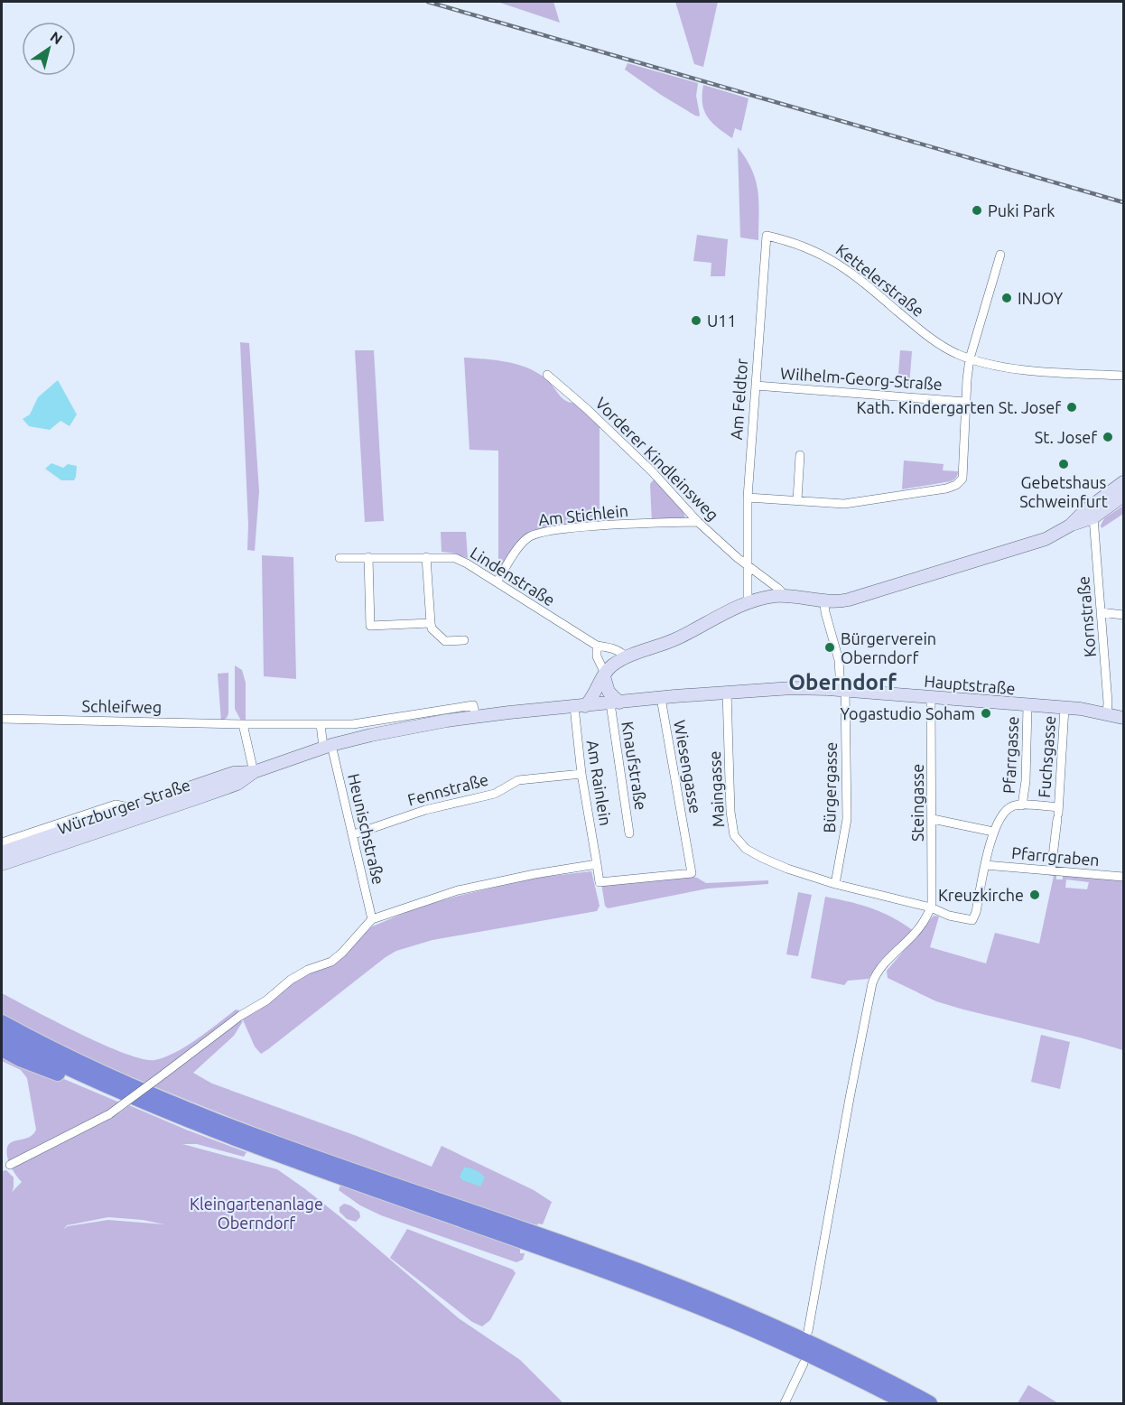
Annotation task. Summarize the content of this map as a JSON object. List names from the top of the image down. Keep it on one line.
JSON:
{"streets":{"main road":["Hauptstraße","Würzburger Straße"],"street":["Kettelerstraße","Wilhelm-Georg-Straße","Am Feldtor","Vorderer Kindleinsweg","Am Stichlein","Lindenstraße","Kornstraße","Schleifweg","Pfarrgasse","Fuchsgasse","Knaufstraße","Wiesengasse","Am Rainlein","Bürgergasse","Fennstraße","Maingasse","Steingasse","Heunischstraße","Pfarrgraben"]},"crossings":[["Kettelerstraße","Am Feldtor"],["Wilhelm-Georg-Straße","Am Feldtor"],["Am Feldtor","Vorderer Kindleinsweg"],["Vorderer Kindleinsweg","Am Stichlein"],["Am Stichlein","Lindenstraße"],["Kornstraße","Hauptstraße"],["Hauptstraße","Pfarrgasse"],["Hauptstraße","Fuchsgasse"],["Hauptstraße","Knaufstraße"],["Hauptstraße","Wiesengasse"],["Hauptstraße","Am Rainlein"],["Hauptstraße","Bürgergasse"],["Hauptstraße","Maingasse"],["Hauptstraße","Steingasse"],["Hauptstraße","Würzburger Straße"],["Pfarrgasse","Fuchsgasse"],["Fuchsgasse","Pfarrgraben"],["Wiesengasse","Am Rainlein"],["Am Rainlein","Fennstraße"],["Am Rainlein","Würzburger Straße"],["Bürgergasse","Maingasse"],["Fennstraße","Heunischstraße"],["Maingasse","Steingasse"],["Maingasse","Pfarrgraben"],["Würzburger Straße","Heunischstraße"]],"districts":["Oberndorf"],"parks":["Kleingartenanlage Oberndorf"],"places":["Puki Park","INJOY","U11","Kath. Kindergarten St. Josef","St. Josef","Gebetshaus Schweinfurt","Bürgerverein Oberndorf","Yogastudio Soham","Kreuzkirche"],"north":"top right"}
